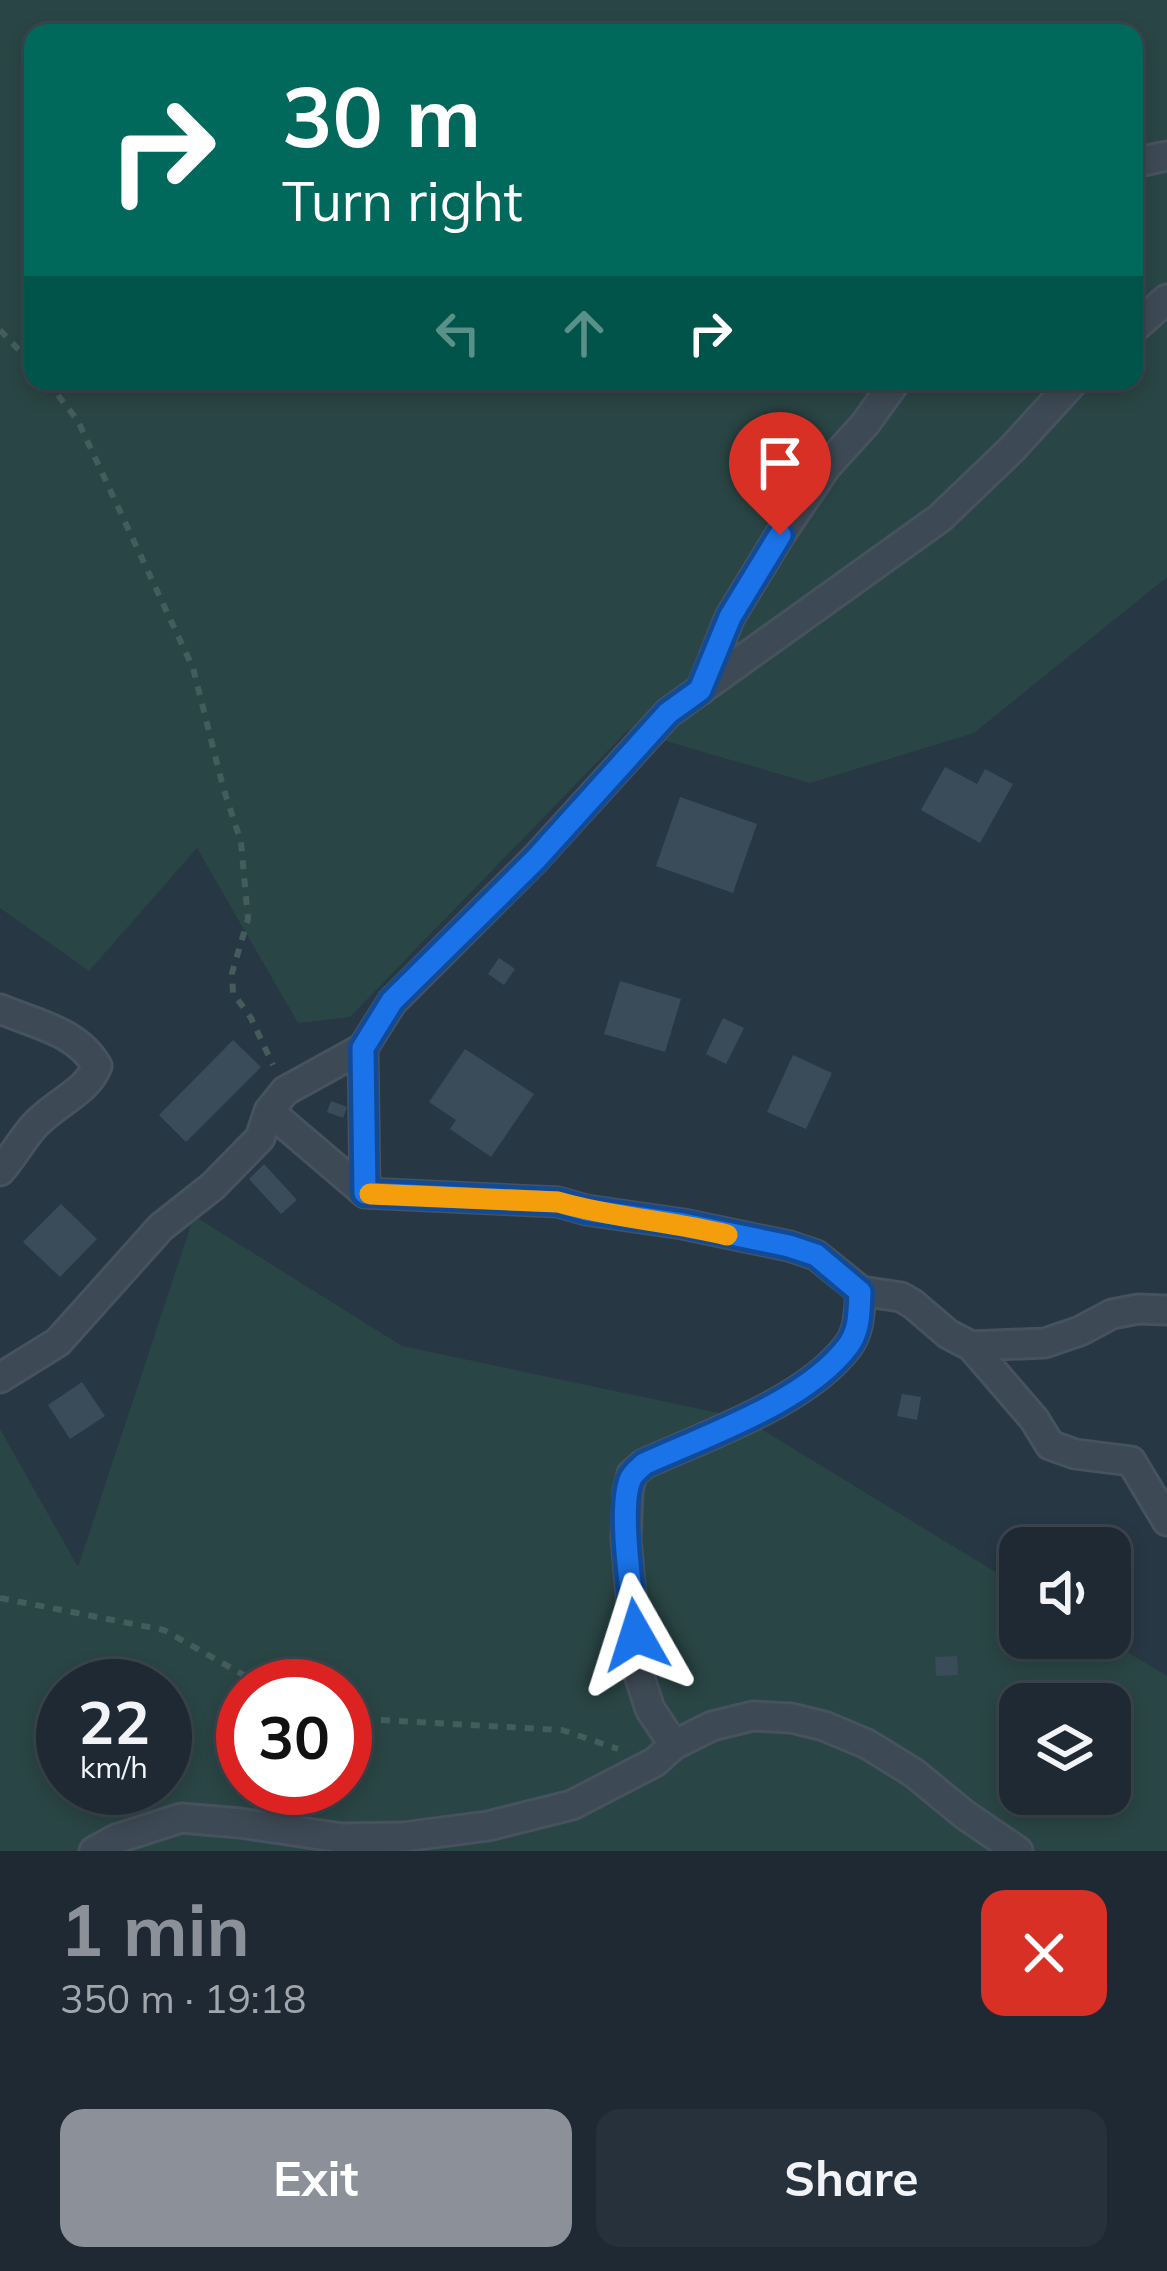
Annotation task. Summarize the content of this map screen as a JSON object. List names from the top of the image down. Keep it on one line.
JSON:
{"page":{"turn":["30 m","Turn right"],"speed":"22 km/h","limit":"30","heading":["1 min","350 m · 19:18"],"buttons":["Exit","Share"]}}
